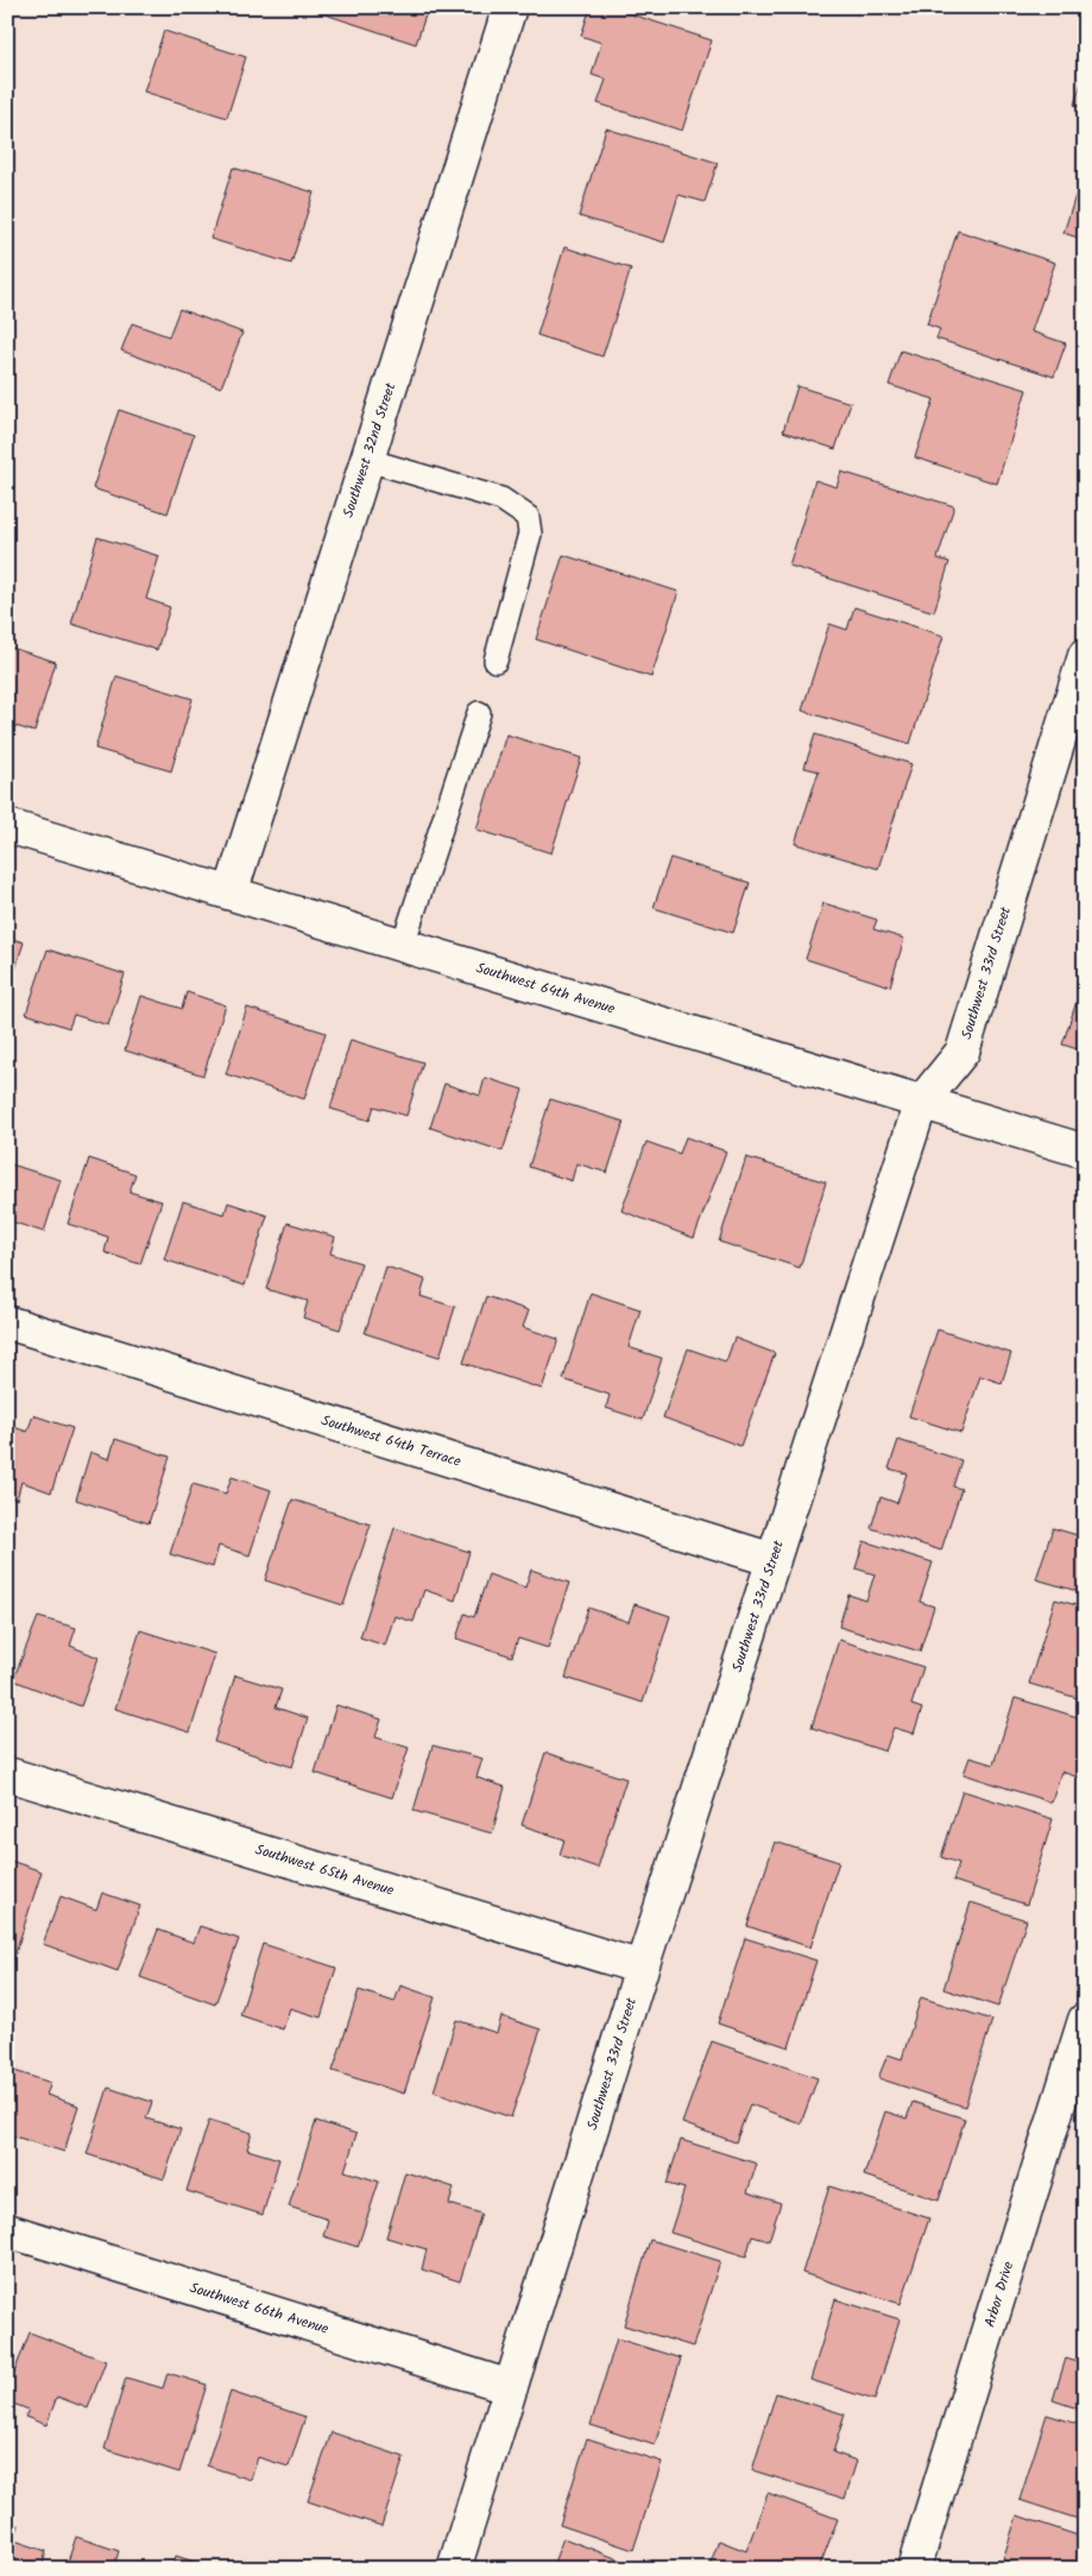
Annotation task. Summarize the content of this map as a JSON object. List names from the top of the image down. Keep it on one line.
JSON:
{"streets":{"street":["Southwest 32nd Street","Southwest 33rd Street","Southwest 64th Avenue","Southwest 64th Terrace","Southwest 65th Avenue","Arbor Drive","Southwest 66th Avenue"]},"crossings":[["Southwest 32nd Street","Southwest 64th Avenue"],["Southwest 33rd Street","Southwest 64th Avenue"],["Southwest 33rd Street","Southwest 64th Terrace"],["Southwest 33rd Street","Southwest 65th Avenue"],["Southwest 33rd Street","Southwest 66th Avenue"]]}
